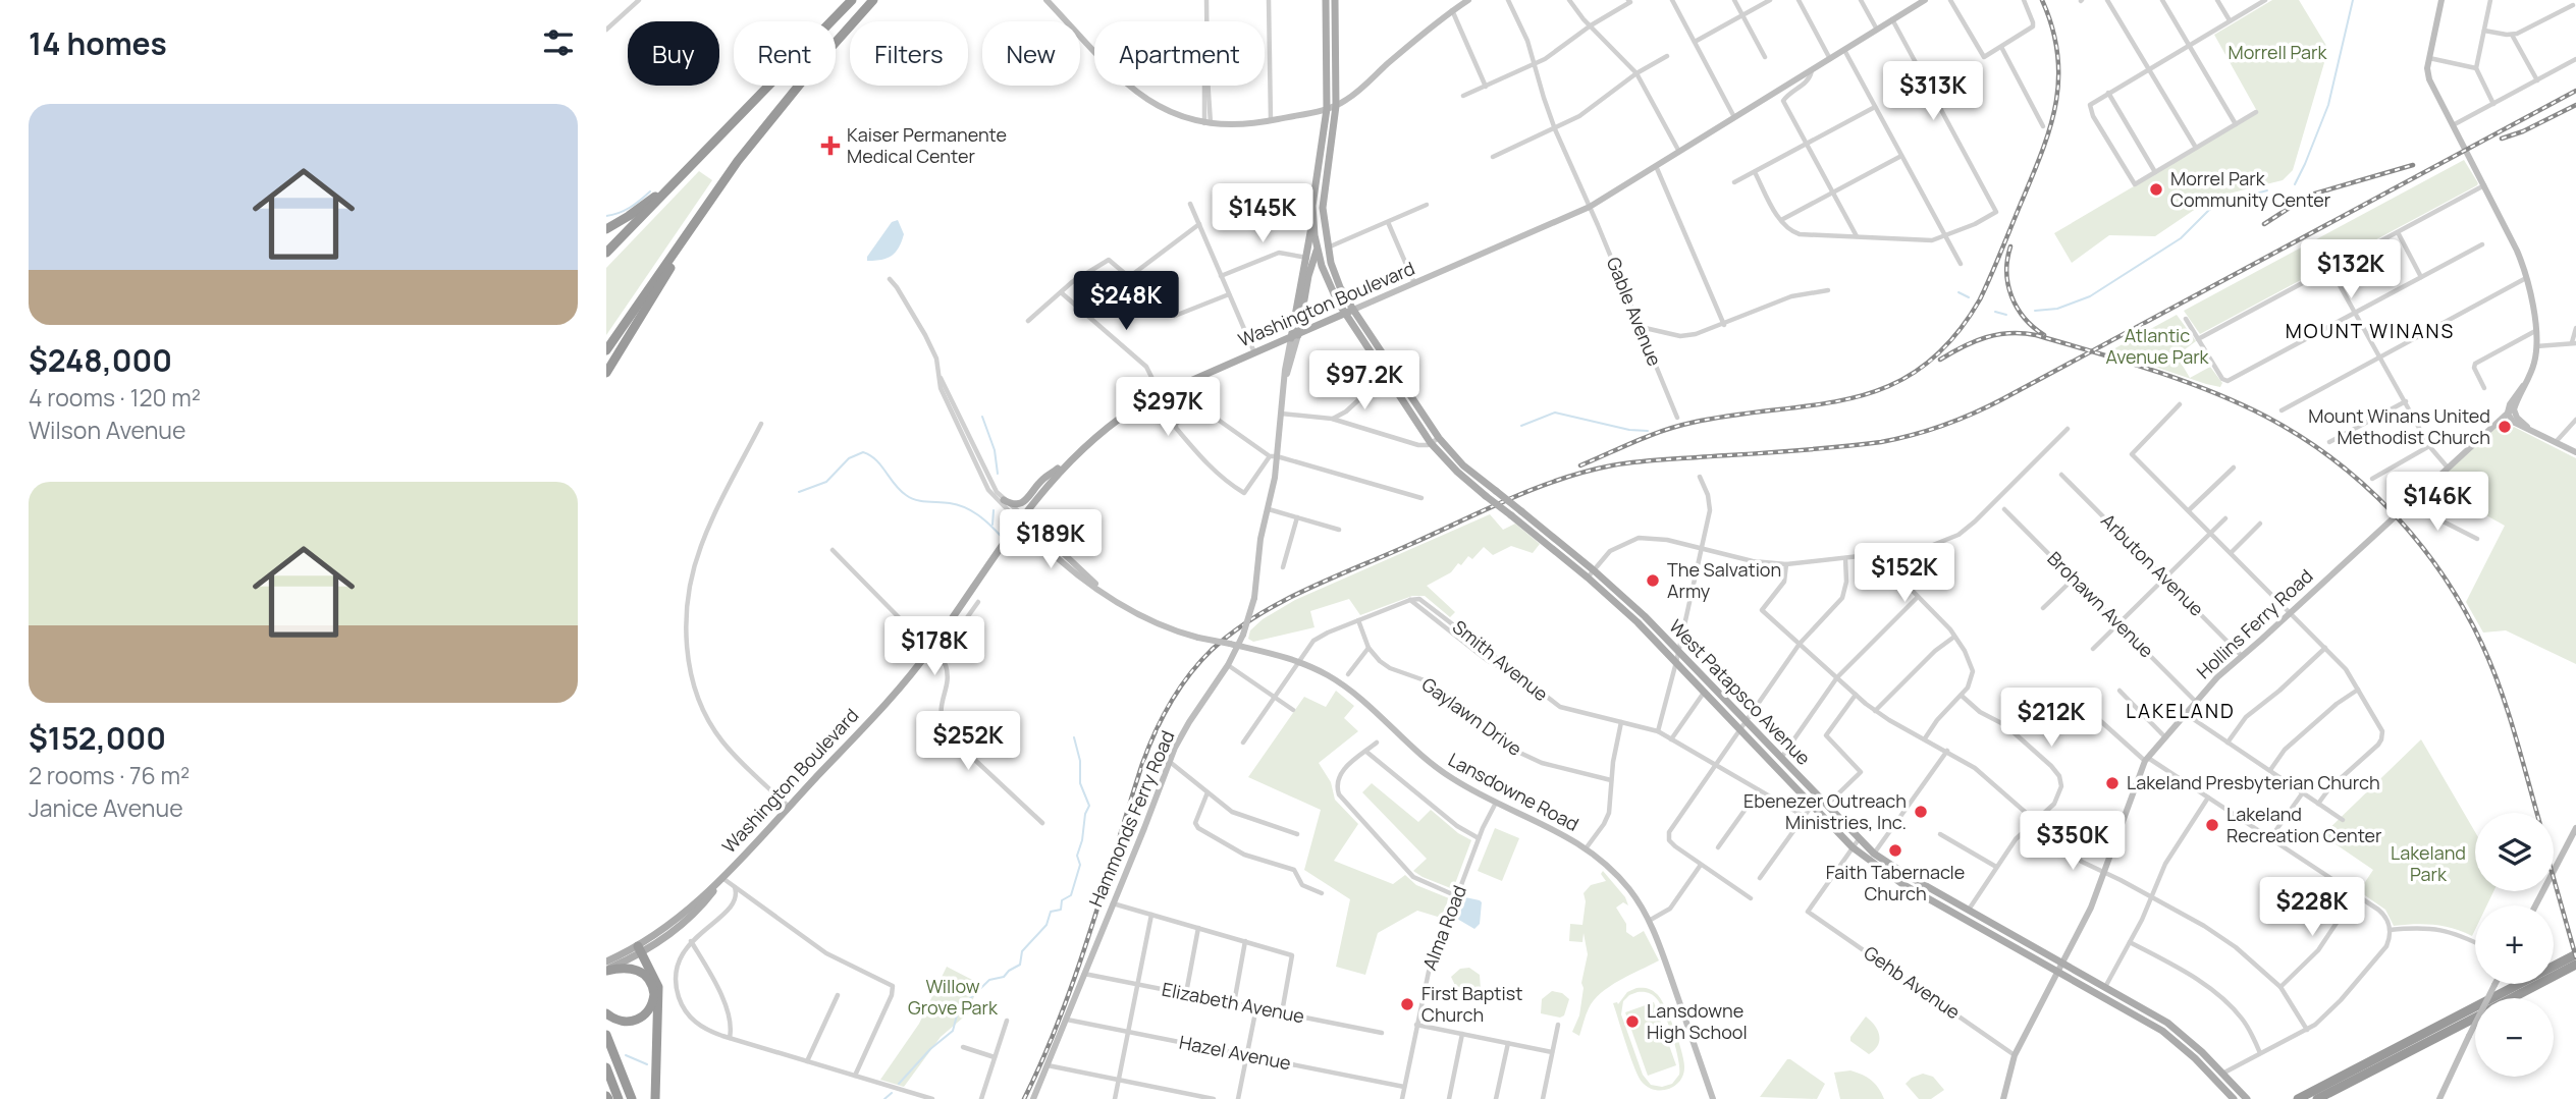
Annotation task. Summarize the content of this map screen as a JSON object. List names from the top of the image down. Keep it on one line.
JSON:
{"streets":{"main road":["Washington Boulevard","West Patapsco Avenue"],"street":["Gable Avenue","Arbuton Avenue","Brohawn Avenue","Hollins Ferry Road","Smith Avenue","Gaylawn Drive","Lansdowne Road","Hammonds Ferry Road","Alma Road","Gehb Avenue","Elizabeth Avenue","Hazel Avenue"]},"crossings":[["Washington Boulevard","Gable Avenue"],["Washington Boulevard","West Patapsco Avenue"],["Washington Boulevard","Lansdowne Road"],["Washington Boulevard","Hammonds Ferry Road"],["Arbuton Avenue","Hollins Ferry Road"],["Brohawn Avenue","Hollins Ferry Road"],["Hollins Ferry Road","West Patapsco Avenue"],["Hollins Ferry Road","Gehb Avenue"],["West Patapsco Avenue","Gehb Avenue"],["Lansdowne Road","Hammonds Ferry Road"],["Lansdowne Road","Alma Road"],["Hammonds Ferry Road","Elizabeth Avenue"],["Hammonds Ferry Road","Hazel Avenue"],["Alma Road","Hazel Avenue"]],"districts":["MOUNT WINANS","LAKELAND"],"parks":["Morrell Park","Atlantic Avenue Park","Lakeland Park","Willow Grove Park"],"places":{"health":["Kaiser Permanente Medical Center"],"other":["Morrel Park Community Center","Mount Winans United Methodist Church","The Salvation Army","Lakeland Presbyterian Church","Ebenezer Outreach Ministries, Inc.","Lakeland Recreation Center","Faith Tabernacle Church","First Baptist Church","Lansdowne High School"]},"page":{"heading":"14 homes","chip":["Buy","Rent","Filters","New","Apartment"],"price":["$313K","$145K","$132K","$248K","$97.2K","$297K","$146K","$189K","$152K","$178K","$212K","$252K","$350K","$228K"],"list":[{"name":"$248,000","note":"4 rooms · 120 m² · Wilson Avenue"},{"name":"$152,000","note":"2 rooms · 76 m² · Janice Avenue"}],"map_buttons":["+","−"]}}
